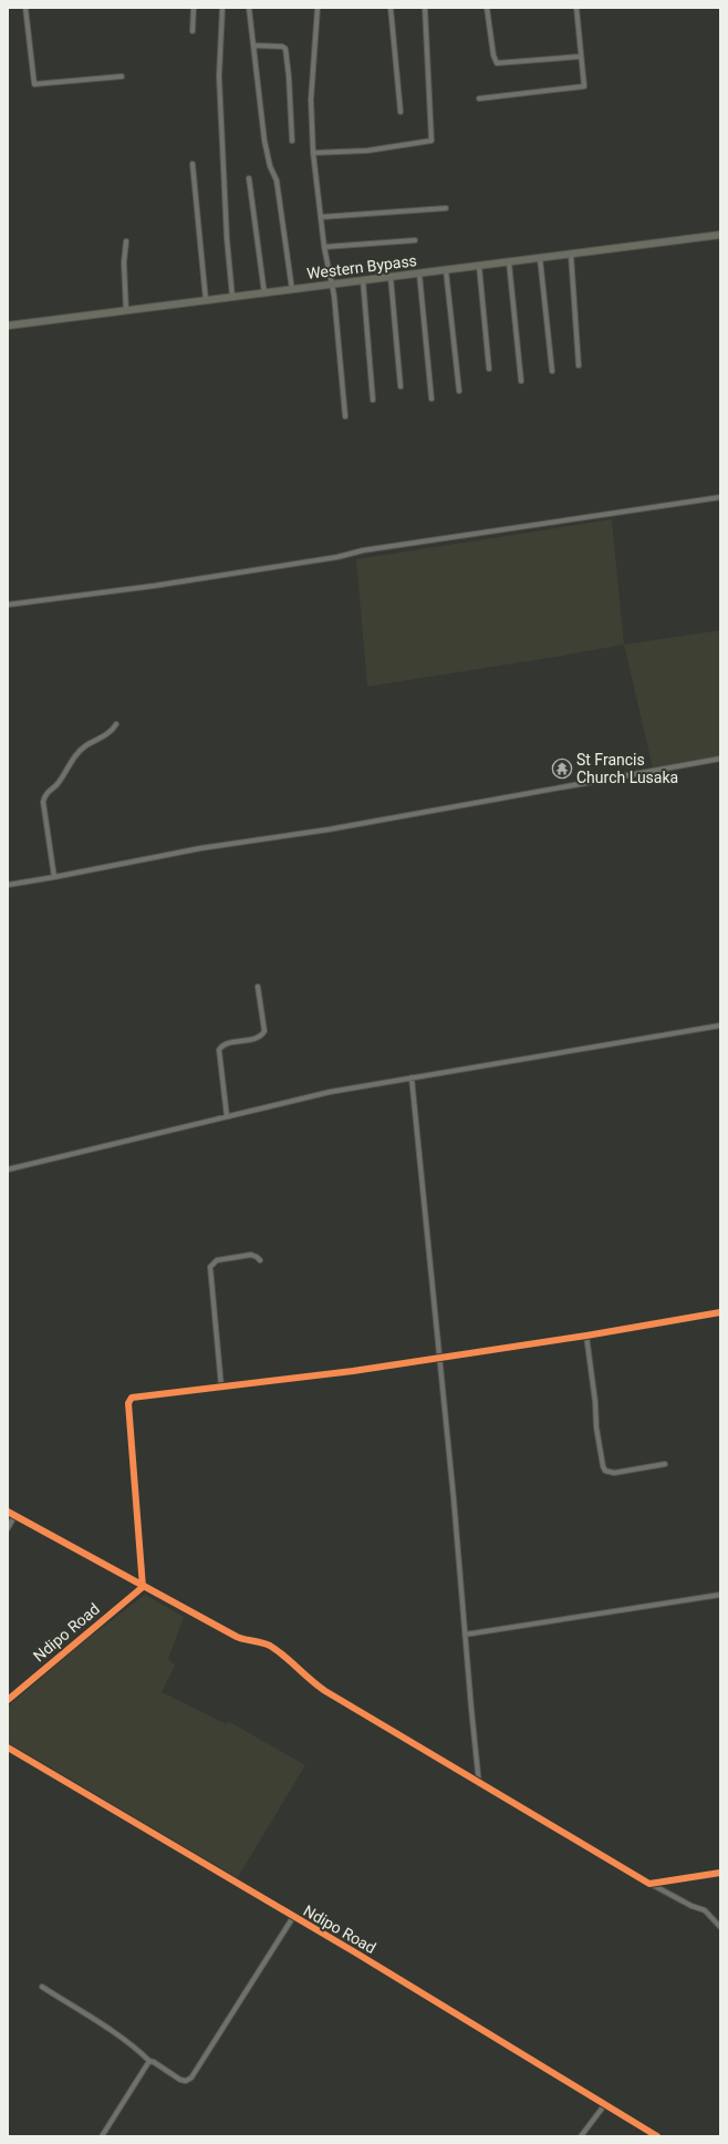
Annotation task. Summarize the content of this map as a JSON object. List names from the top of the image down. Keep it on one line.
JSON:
{"streets":{"main road":["Western Bypass"],"street":["Ndipo Road"]},"places":{"temple":["St Francis Church Lusaka"]}}
